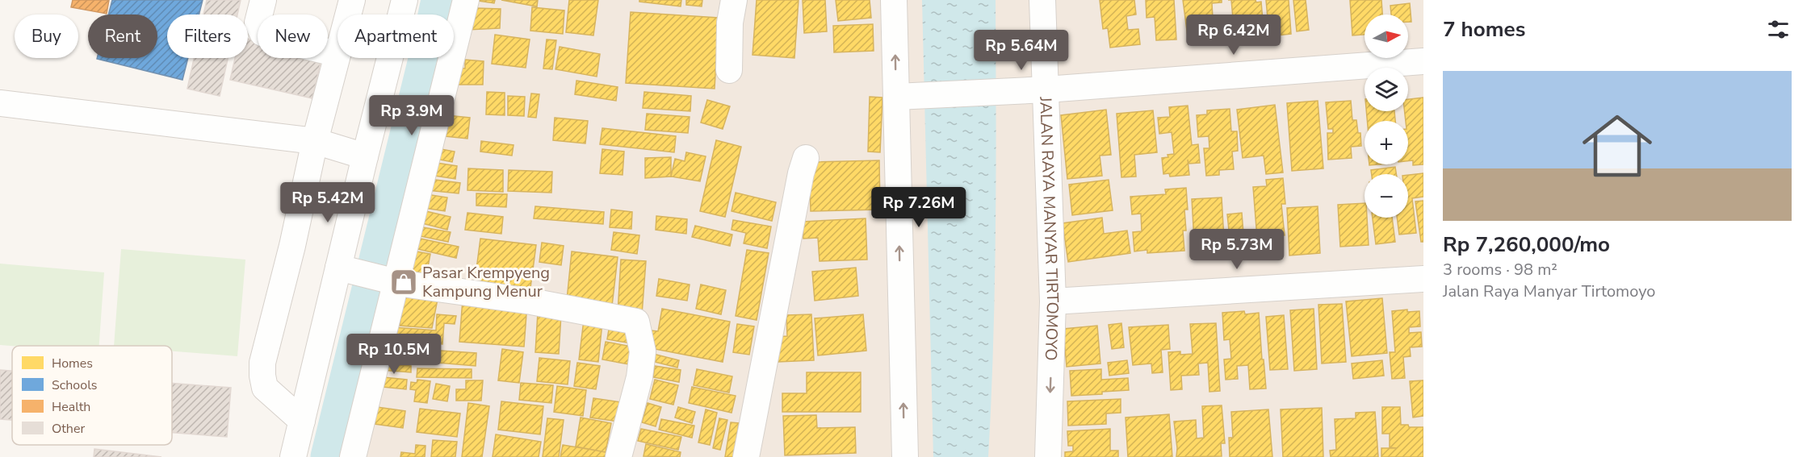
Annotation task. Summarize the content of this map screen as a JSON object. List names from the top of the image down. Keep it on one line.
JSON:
{"streets":{"street":["JALAN RAYA MANYAR TIRTOMOYO"]},"places":{"shop":["Pasar Krempyeng Kampung Menur"]},"legend":["Homes","Schools","Health","Other"],"north":"right","page":{"heading":"7 homes","map_buttons":["+","−"],"price":["Rp 6.42M","Rp 5.64M","Rp 3.9M","Rp 5.42M","Rp 7.26M","Rp 5.73M","Rp 10.5M"],"chip":["Buy","Rent","Filters","New","Apartment"],"list":[{"name":"Rp 7,260,000/mo","note":"3 rooms · 98 m² · Jalan Raya Manyar Tirtomoyo"}]}}
